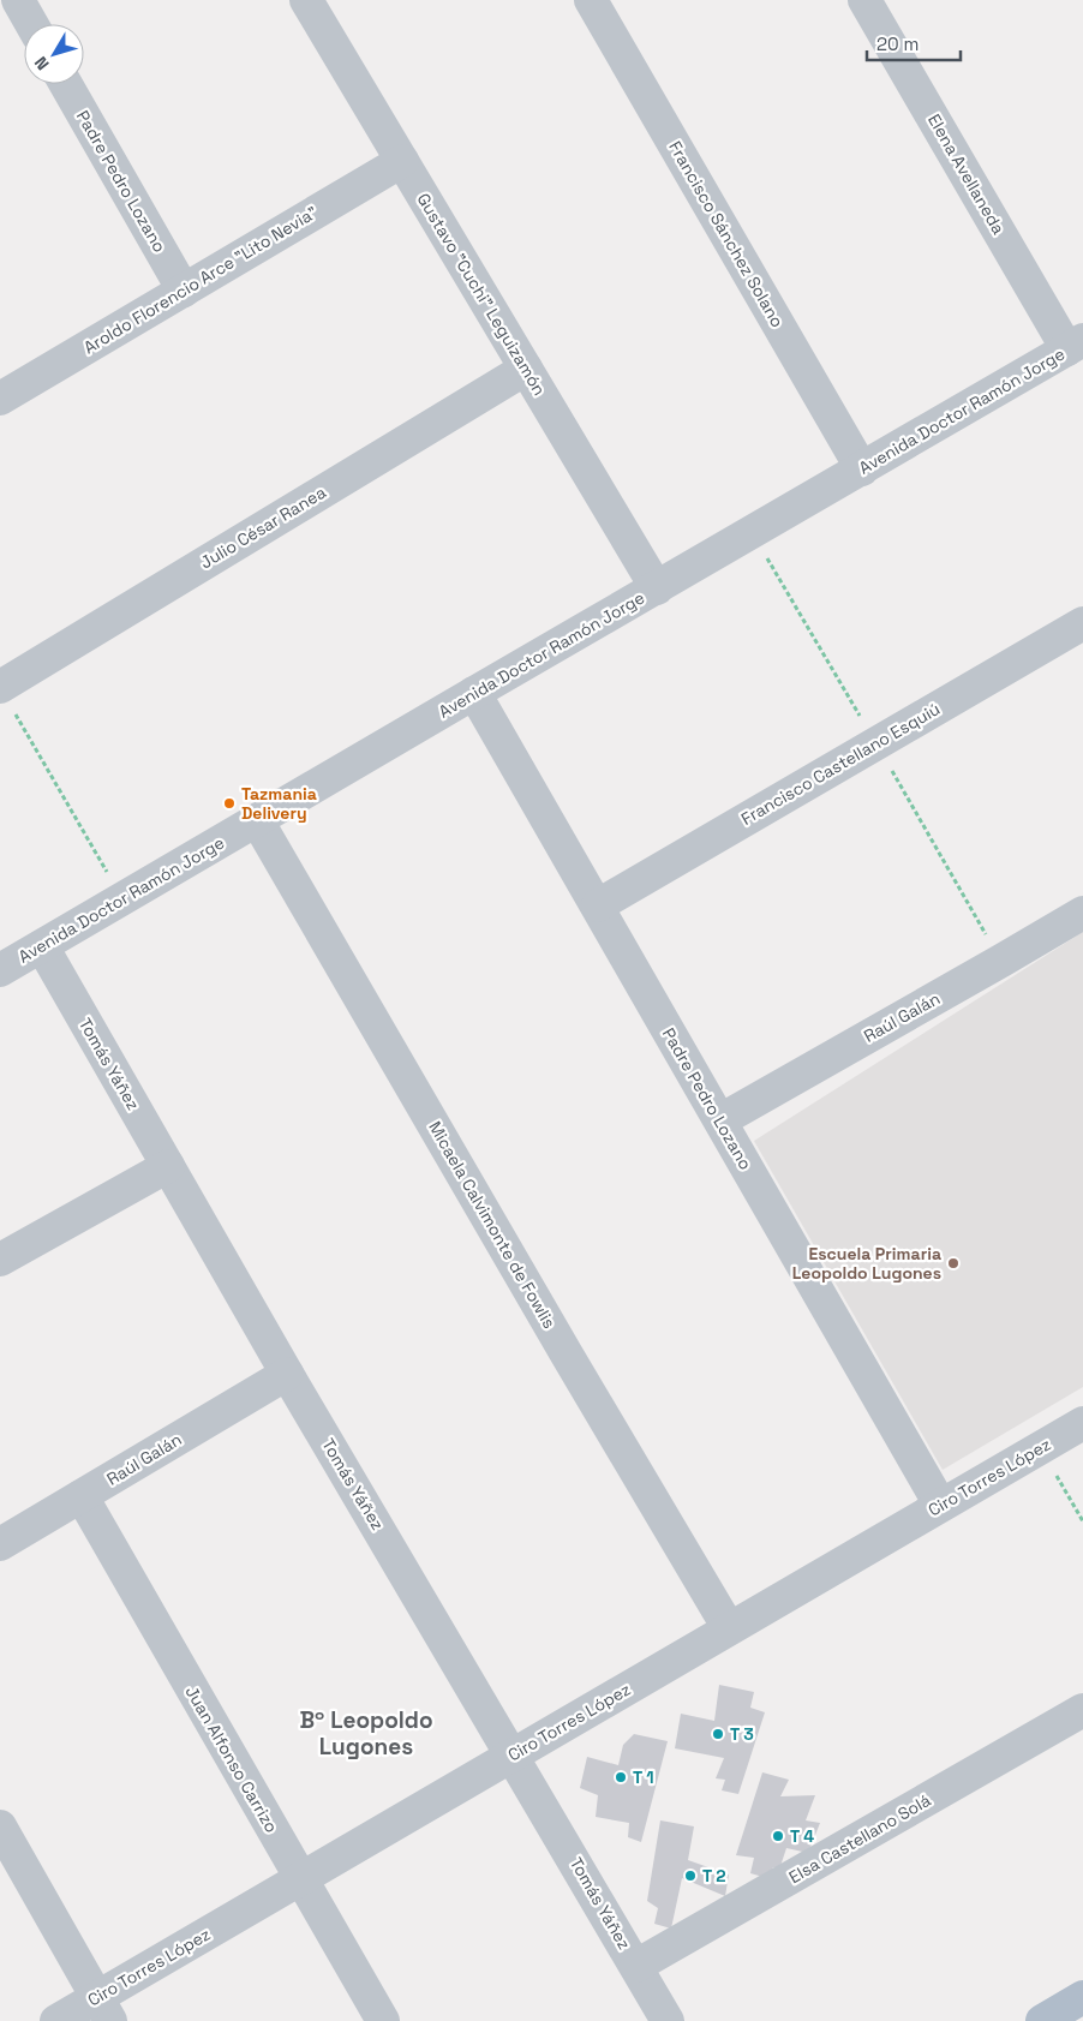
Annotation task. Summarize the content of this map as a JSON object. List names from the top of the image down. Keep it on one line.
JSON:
{"streets":{"street":["Elena Avellaneda","Padre Pedro Lozano","Francisco Sánchez Solano","Aroldo Florencio Arce \"Lito Nevia\"","Gustavo \"Cuchi\" Leguizamón","Avenida Doctor Ramón Jorge","Julio César Ranea","Francisco Castellano Esquiú","Raúl Galán","Tomás Yáñez","Micaela Calvimonte de Fowlis","Ciro Torres López","Juan Alfonso Carrizo","Elsa Castellano Solá"]},"crossings":[["Elena Avellaneda","Avenida Doctor Ramón Jorge"],["Padre Pedro Lozano","Aroldo Florencio Arce \"Lito Nevia\""],["Padre Pedro Lozano","Avenida Doctor Ramón Jorge"],["Padre Pedro Lozano","Francisco Castellano Esquiú"],["Padre Pedro Lozano","Raúl Galán"],["Padre Pedro Lozano","Ciro Torres López"],["Francisco Sánchez Solano","Avenida Doctor Ramón Jorge"],["Aroldo Florencio Arce \"Lito Nevia\"","Gustavo \"Cuchi\" Leguizamón"],["Gustavo \"Cuchi\" Leguizamón","Avenida Doctor Ramón Jorge"],["Gustavo \"Cuchi\" Leguizamón","Julio César Ranea"],["Avenida Doctor Ramón Jorge","Tomás Yáñez"],["Avenida Doctor Ramón Jorge","Micaela Calvimonte de Fowlis"],["Raúl Galán","Tomás Yáñez"],["Raúl Galán","Juan Alfonso Carrizo"],["Tomás Yáñez","Ciro Torres López"],["Tomás Yáñez","Elsa Castellano Solá"],["Micaela Calvimonte de Fowlis","Ciro Torres López"],["Ciro Torres López","Juan Alfonso Carrizo"]],"districts":["Bº Leopoldo Lugones"],"places":["Tazmania Delivery","Escuela Primaria Leopoldo Lugones","T 3","T 1","T 4","T 2"],"scale_bar":"20 m","north":"bottom left"}
